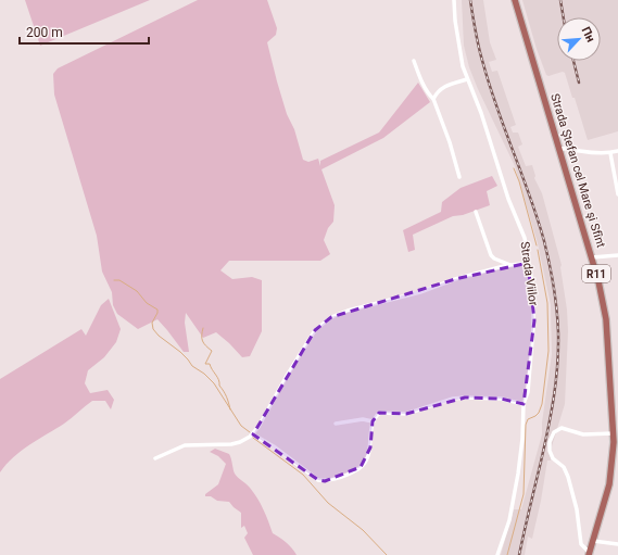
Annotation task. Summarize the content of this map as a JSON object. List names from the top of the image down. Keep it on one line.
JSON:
{"streets":{"main road":["Strada Ştefan cel Mare şi Sfînt","R11"],"street":["Strada Viilor"]},"scale_bar":"200 m","north":"top right"}
